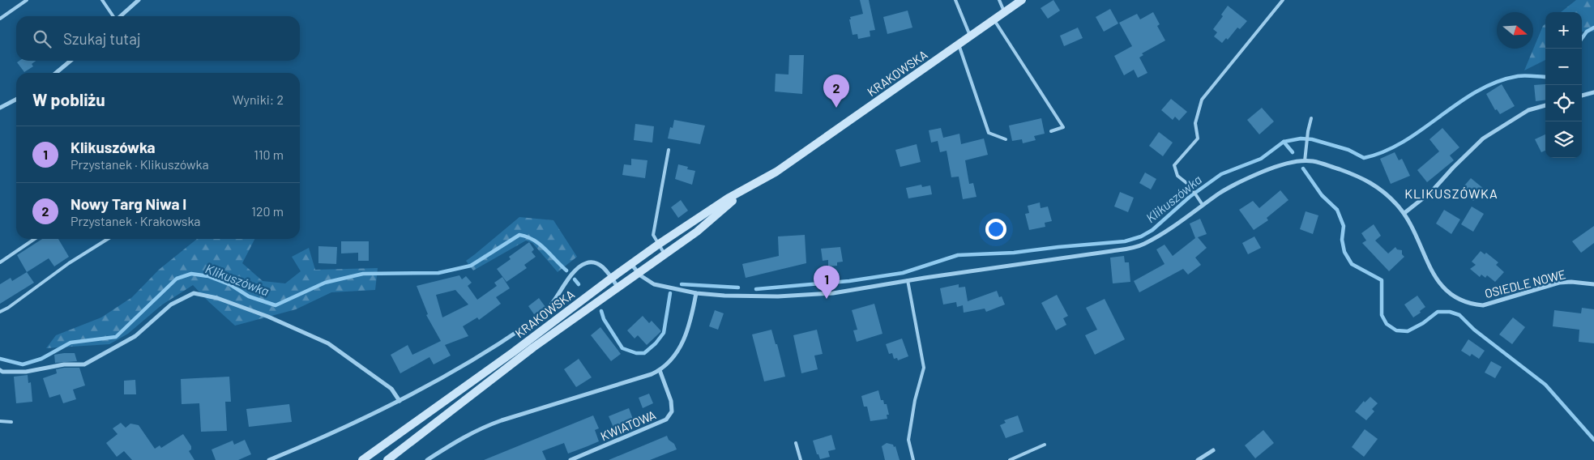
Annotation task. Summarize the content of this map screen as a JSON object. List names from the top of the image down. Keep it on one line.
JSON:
{"streets":{"main road":["KRAKOWSKA"],"street":["OSIEDLE NOWE","KWIATOWA"]},"districts":["KLIKUSZÓWKA"],"water":["Klikuszówka"],"north":"right","page":{"map_buttons":["+","−"],"search":"Szukaj tutaj","heading":["W pobliżu","Wyniki: 2"],"pins":["2","1"],"list":[{"mark":"1","name":"Klikuszówka","note":"Przystanek · Klikuszówka","value":"110 m"},{"mark":"2","name":"Nowy Targ Niwa I","note":"Przystanek · Krakowska","value":"120 m"}]}}
